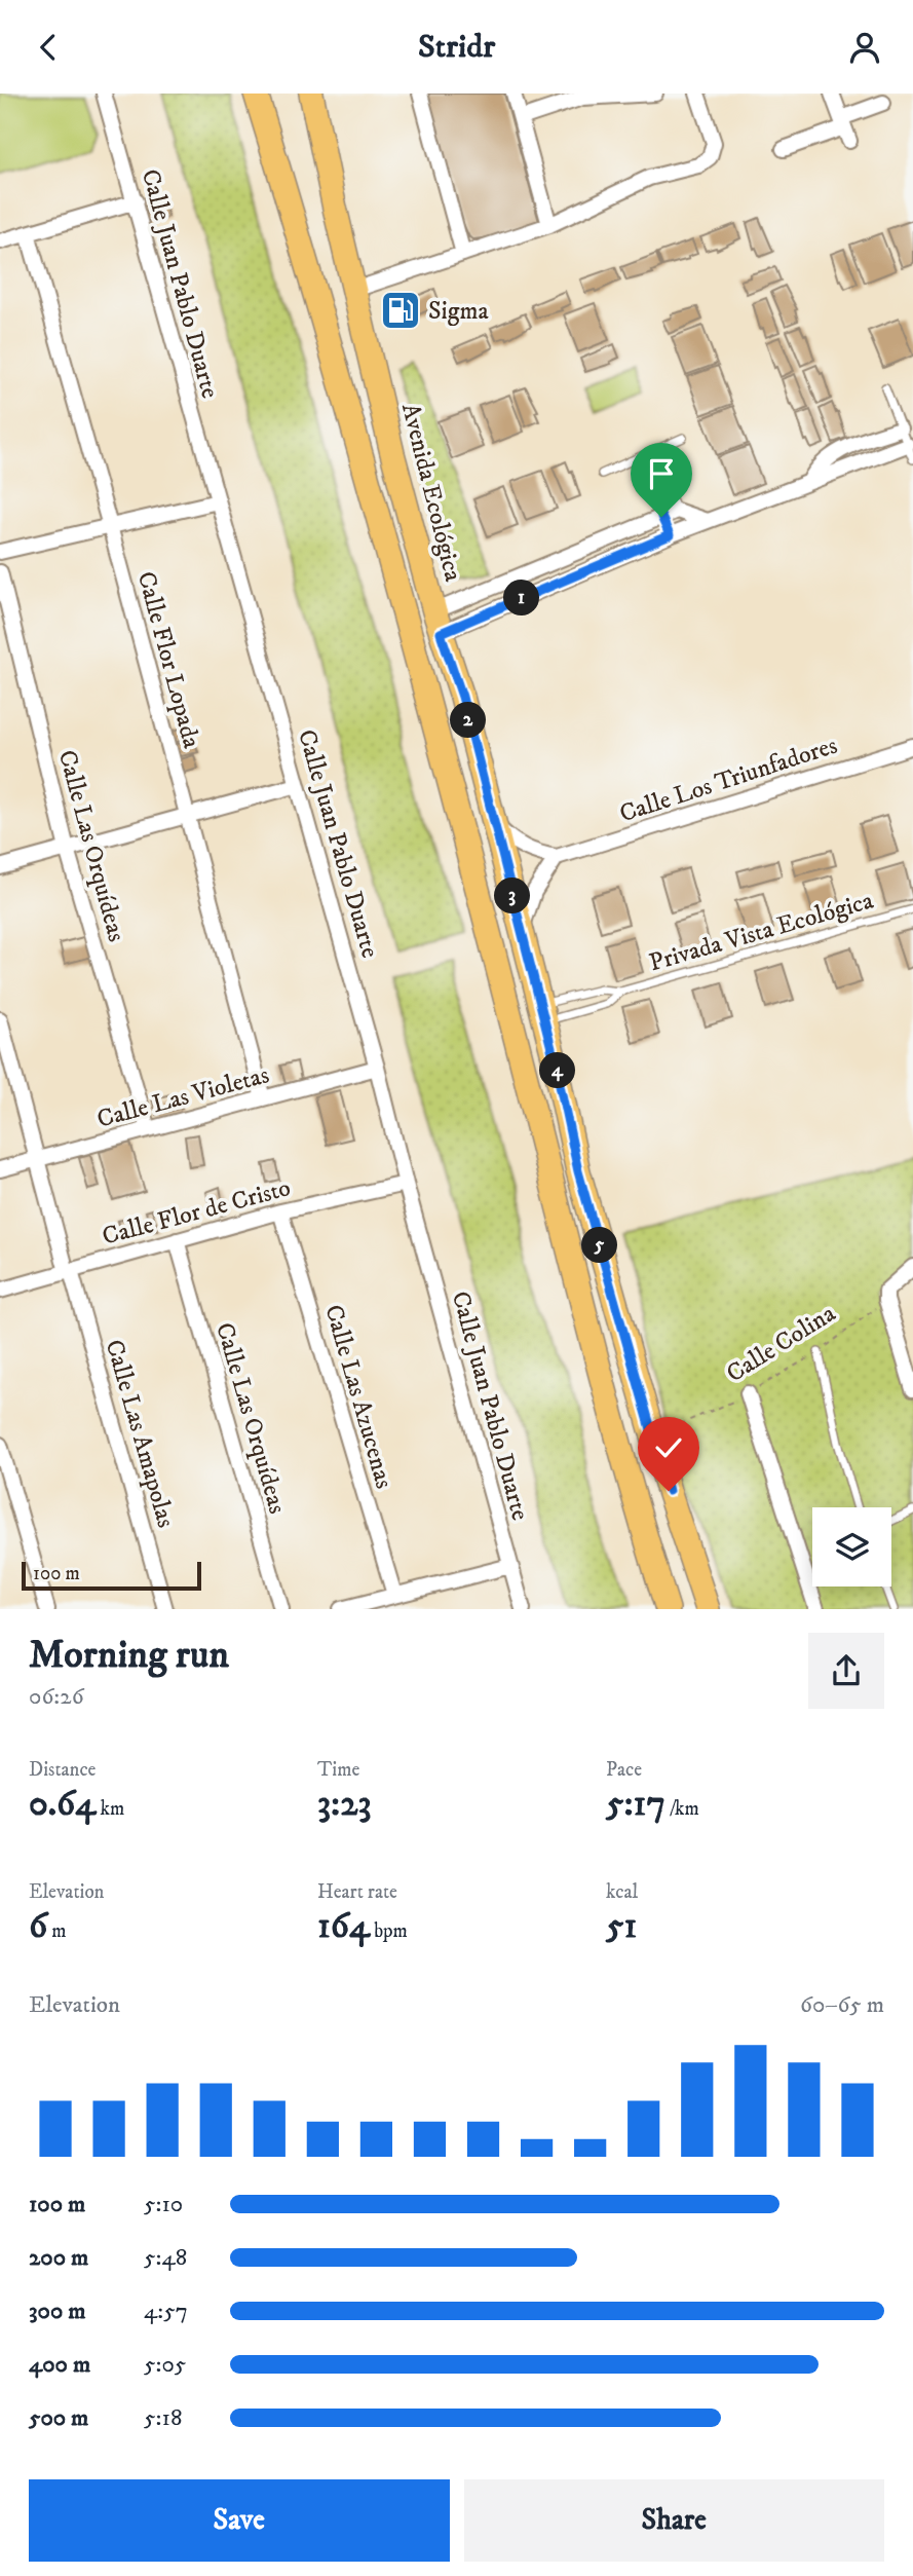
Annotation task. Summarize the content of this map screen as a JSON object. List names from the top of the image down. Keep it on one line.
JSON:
{"streets":{"main road":["Avenida Ecológica"],"street":["Calle Juan Pablo Duarte","Calle Flor Lopada","Calle Los Triunfadores","Calle Las Orquídeas","Calle Las Violetas","Calle Flor de Cristo","Calle Las Azucenas","Calle Las Amapolas"],"lane":["Privada Vista Ecológica"],"path":["Calle Colina"]},"crossings":[["Calle Juan Pablo Duarte","Calle Las Violetas"],["Calle Juan Pablo Duarte","Calle Flor de Cristo"],["Avenida Ecológica","Privada Vista Ecológica"],["Avenida Ecológica","Calle Colina"],["Calle Flor Lopada","Calle Las Violetas"],["Calle Las Orquídeas","Calle Las Violetas"],["Calle Las Orquídeas","Calle Flor de Cristo"],["Calle Las Violetas","Calle Las Amapolas"],["Calle Flor de Cristo","Calle Las Azucenas"],["Calle Flor de Cristo","Calle Las Amapolas"]],"places":{"fuel station":["Sigma"]},"scale_bar":"100 m","page":{"header":"Stridr","pins":["1","2","3","4","5"],"scale":"100 m","heading":["Morning run","06:26"],"stats":[["Distance","0.64 km"],["Time","3:23"],["Pace","5:17 /km"],["Elevation","6 m"],["Heart rate","164 bpm"],["kcal","51"]],"chart":["Elevation","60–65 m"],"list":[{"name":"100 m","note":"5:10"},{"name":"200 m","note":"5:48"},{"name":"300 m","note":"4:57"},{"name":"400 m","note":"5:05"},{"name":"500 m","note":"5:18"}],"buttons":["Save","Share"]}}
